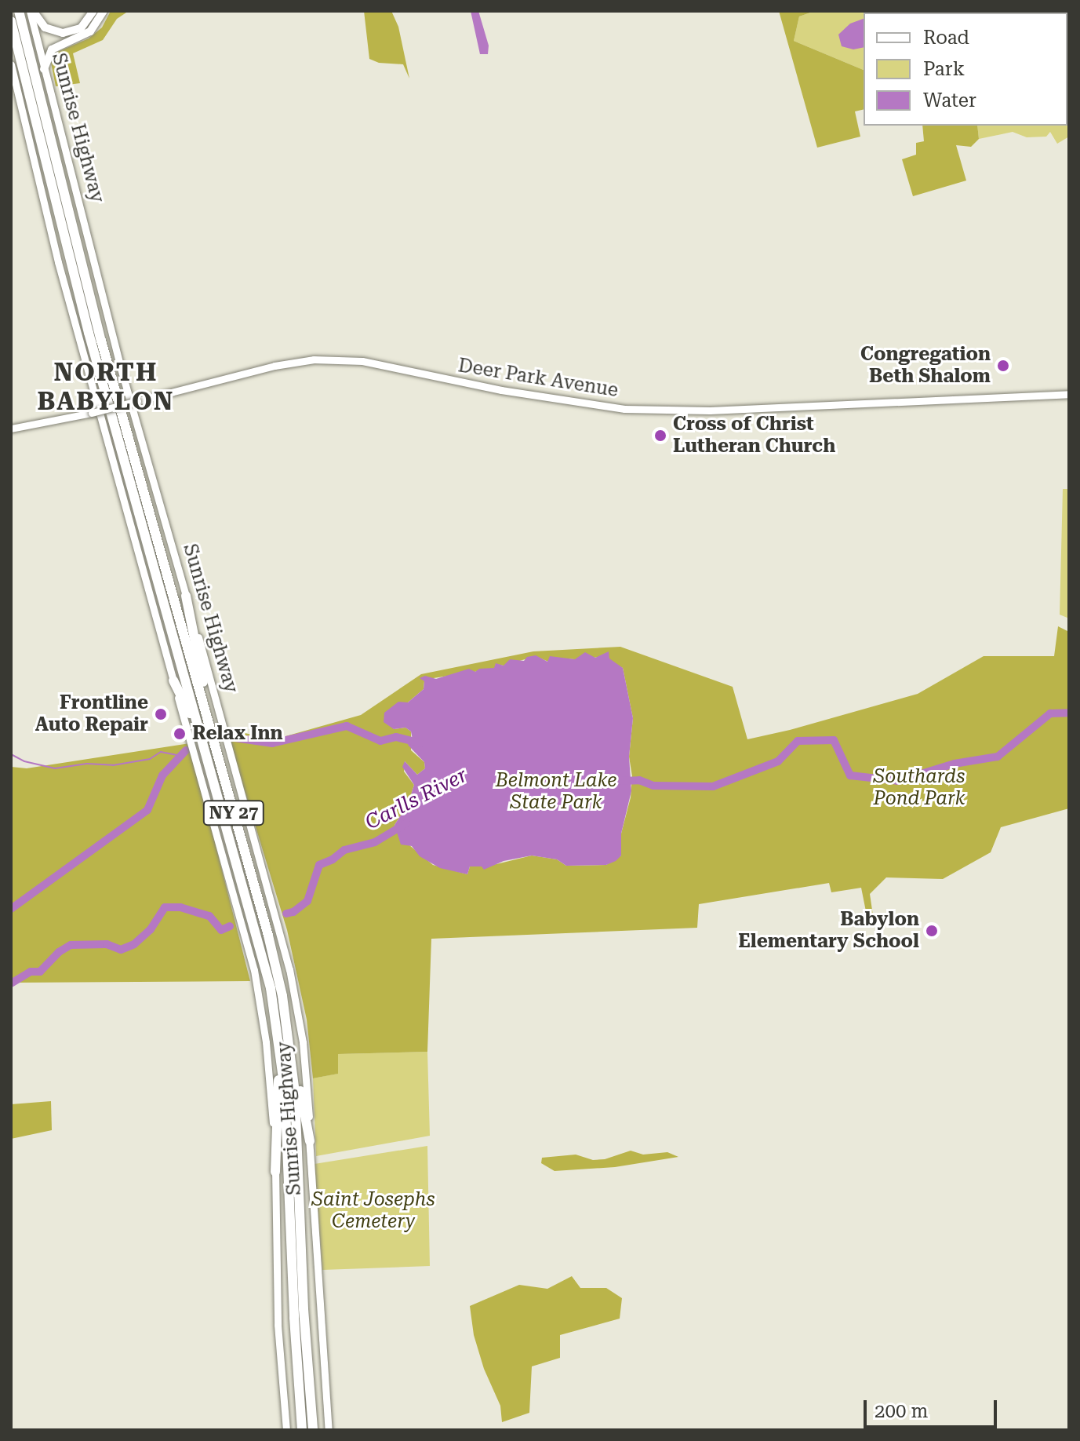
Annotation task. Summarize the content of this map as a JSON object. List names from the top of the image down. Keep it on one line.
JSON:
{"streets":{"highway":["Sunrise Highway","NY 27"],"main road":["Deer Park Avenue"]},"districts":["NORTH BABYLON"],"water":["Carlls River"],"parks":["Southards Pond Park","Belmont Lake State Park","Saint Josephs Cemetery"],"places":["Congregation Beth Shalom","Cross of Christ Lutheran Church","Frontline Auto Repair","Relax Inn","Babylon Elementary School"],"legend":["Road","Park","Water"],"scale_bar":"200 m"}
